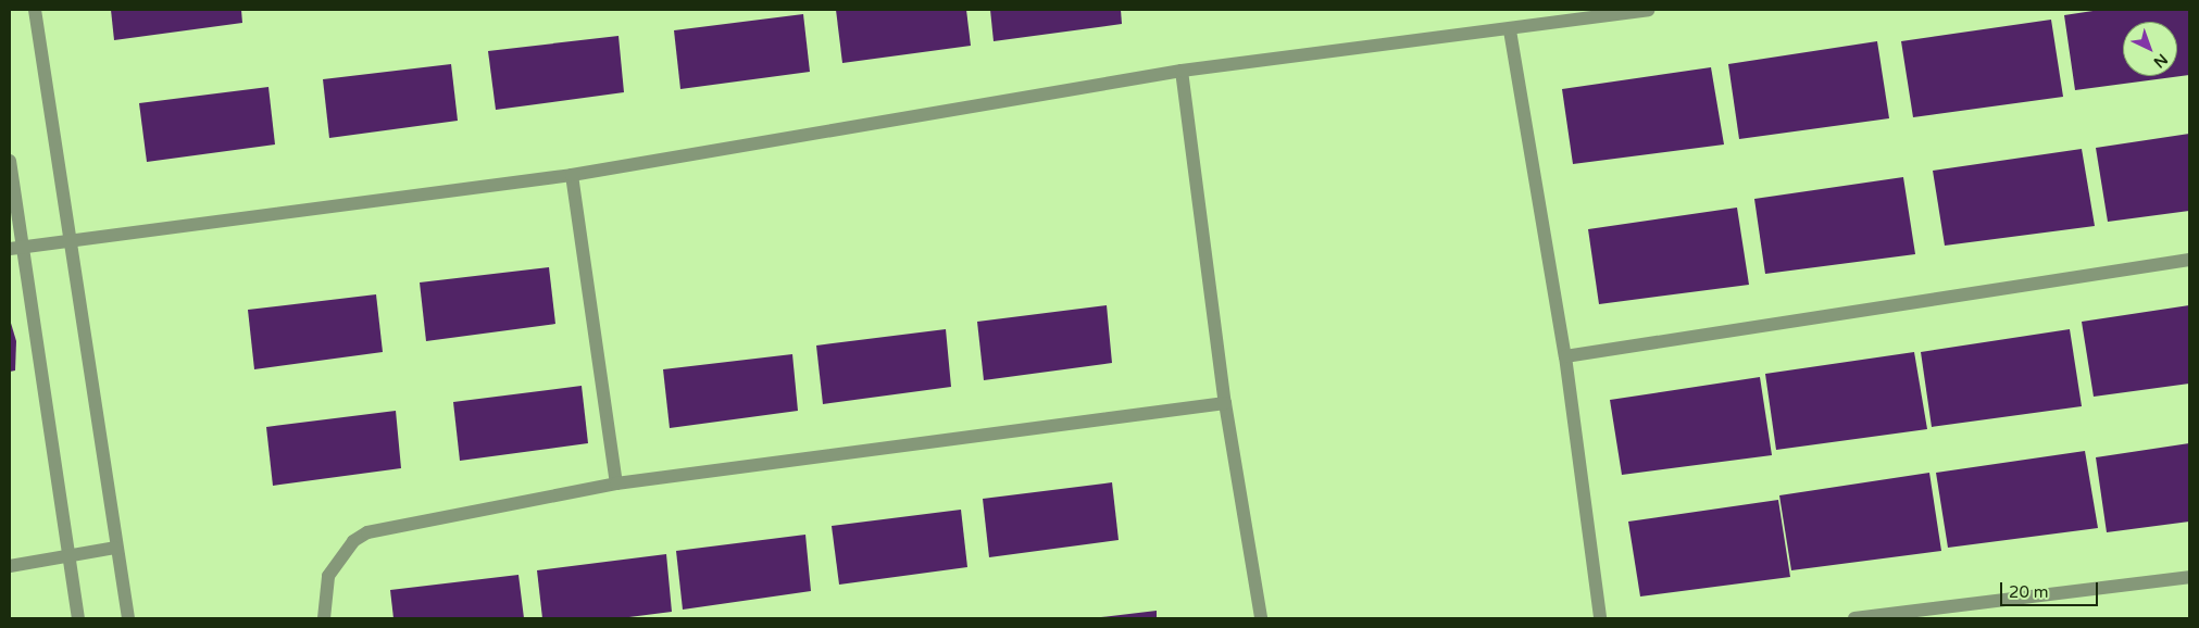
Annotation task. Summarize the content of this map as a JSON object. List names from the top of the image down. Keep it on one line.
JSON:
{"scale_bar":"20 m","north":"bottom right"}
